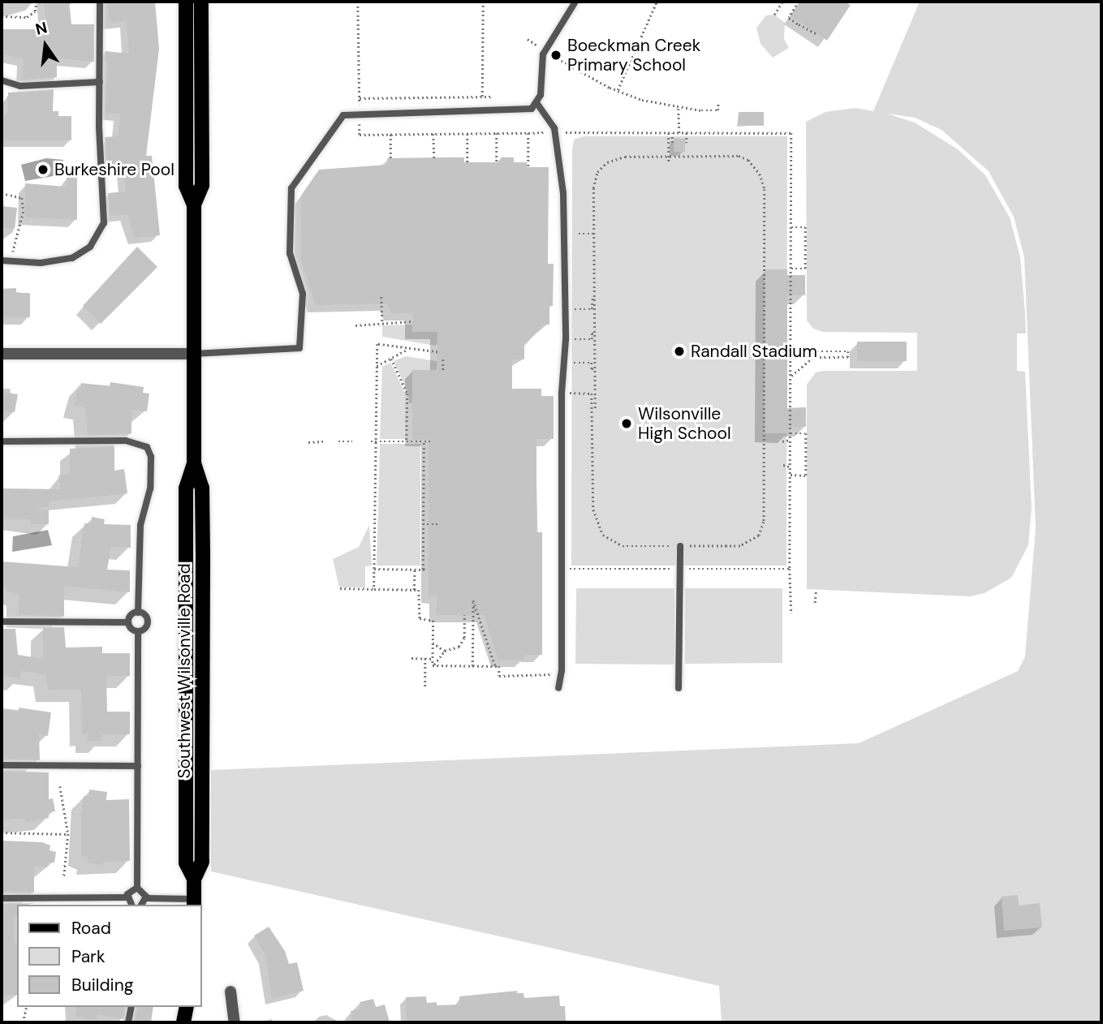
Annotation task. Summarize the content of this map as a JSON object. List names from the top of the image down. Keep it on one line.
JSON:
{"streets":{"main road":["Southwest Wilsonville Road"]},"places":["Boeckman Creek Primary School","Burkeshire Pool","Randall Stadium","Wilsonville High School"],"legend":["Road","Park","Building"],"north":"top"}
